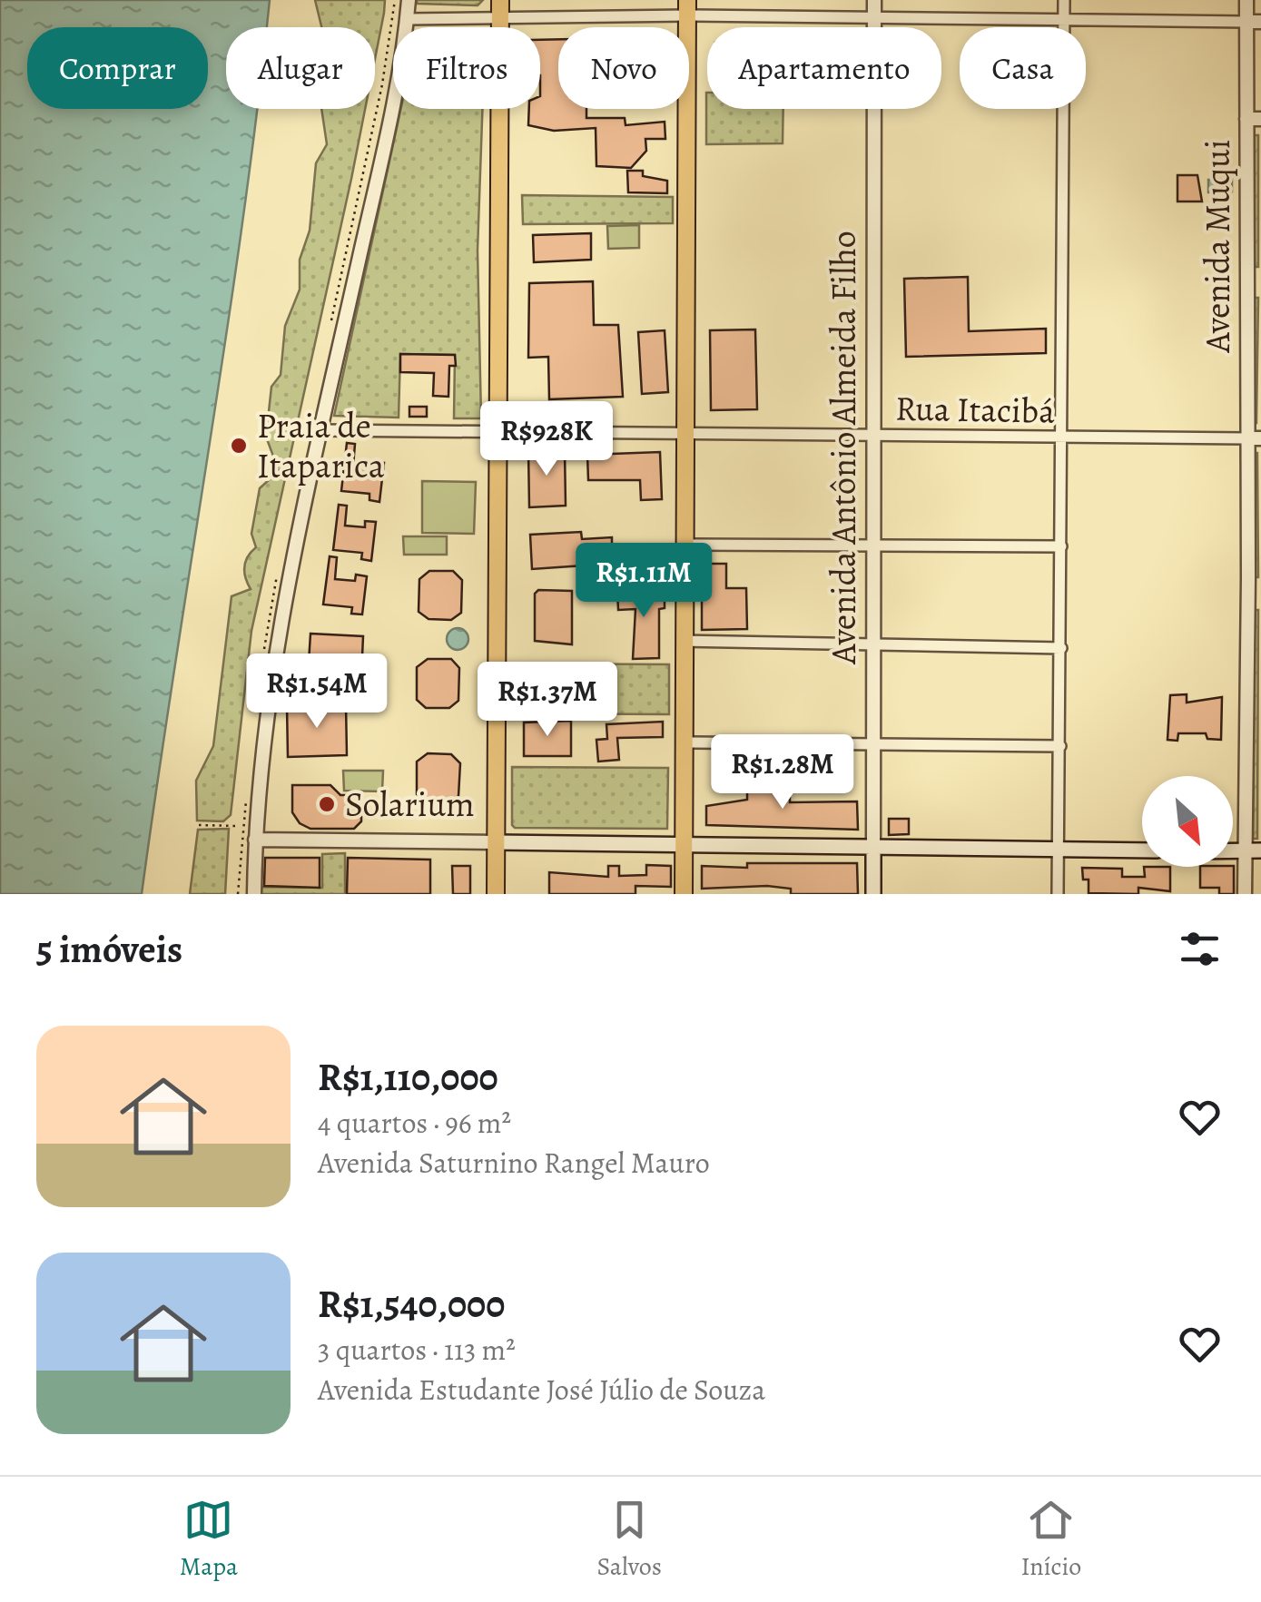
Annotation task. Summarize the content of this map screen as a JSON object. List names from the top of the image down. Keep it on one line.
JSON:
{"streets":{"main road":["Avenida Antônio Almeida Filho"],"street":["Avenida Muqui","Rua Itacibá"]},"crossings":[["Avenida Muqui","Rua Itacibá"],["Rua Itacibá","Avenida Antônio Almeida Filho"]],"places":["Praia de Itaparica","Solarium"],"north":"bottom right","page":{"chip":["Comprar","Alugar","Filtros","Novo","Apartamento","Casa"],"price":["R$928K","R$1.11M","R$1.54M","R$1.37M","R$1.28M"],"heading":"5 imóveis","list":[{"name":"R$1,110,000","note":"4 quartos · 96 m² · Avenida Saturnino Rangel Mauro"},{"name":"R$1,540,000","note":"3 quartos · 113 m² · Avenida Estudante José Júlio de Souza"}],"tabs":["Mapa","Salvos","Início"]}}
